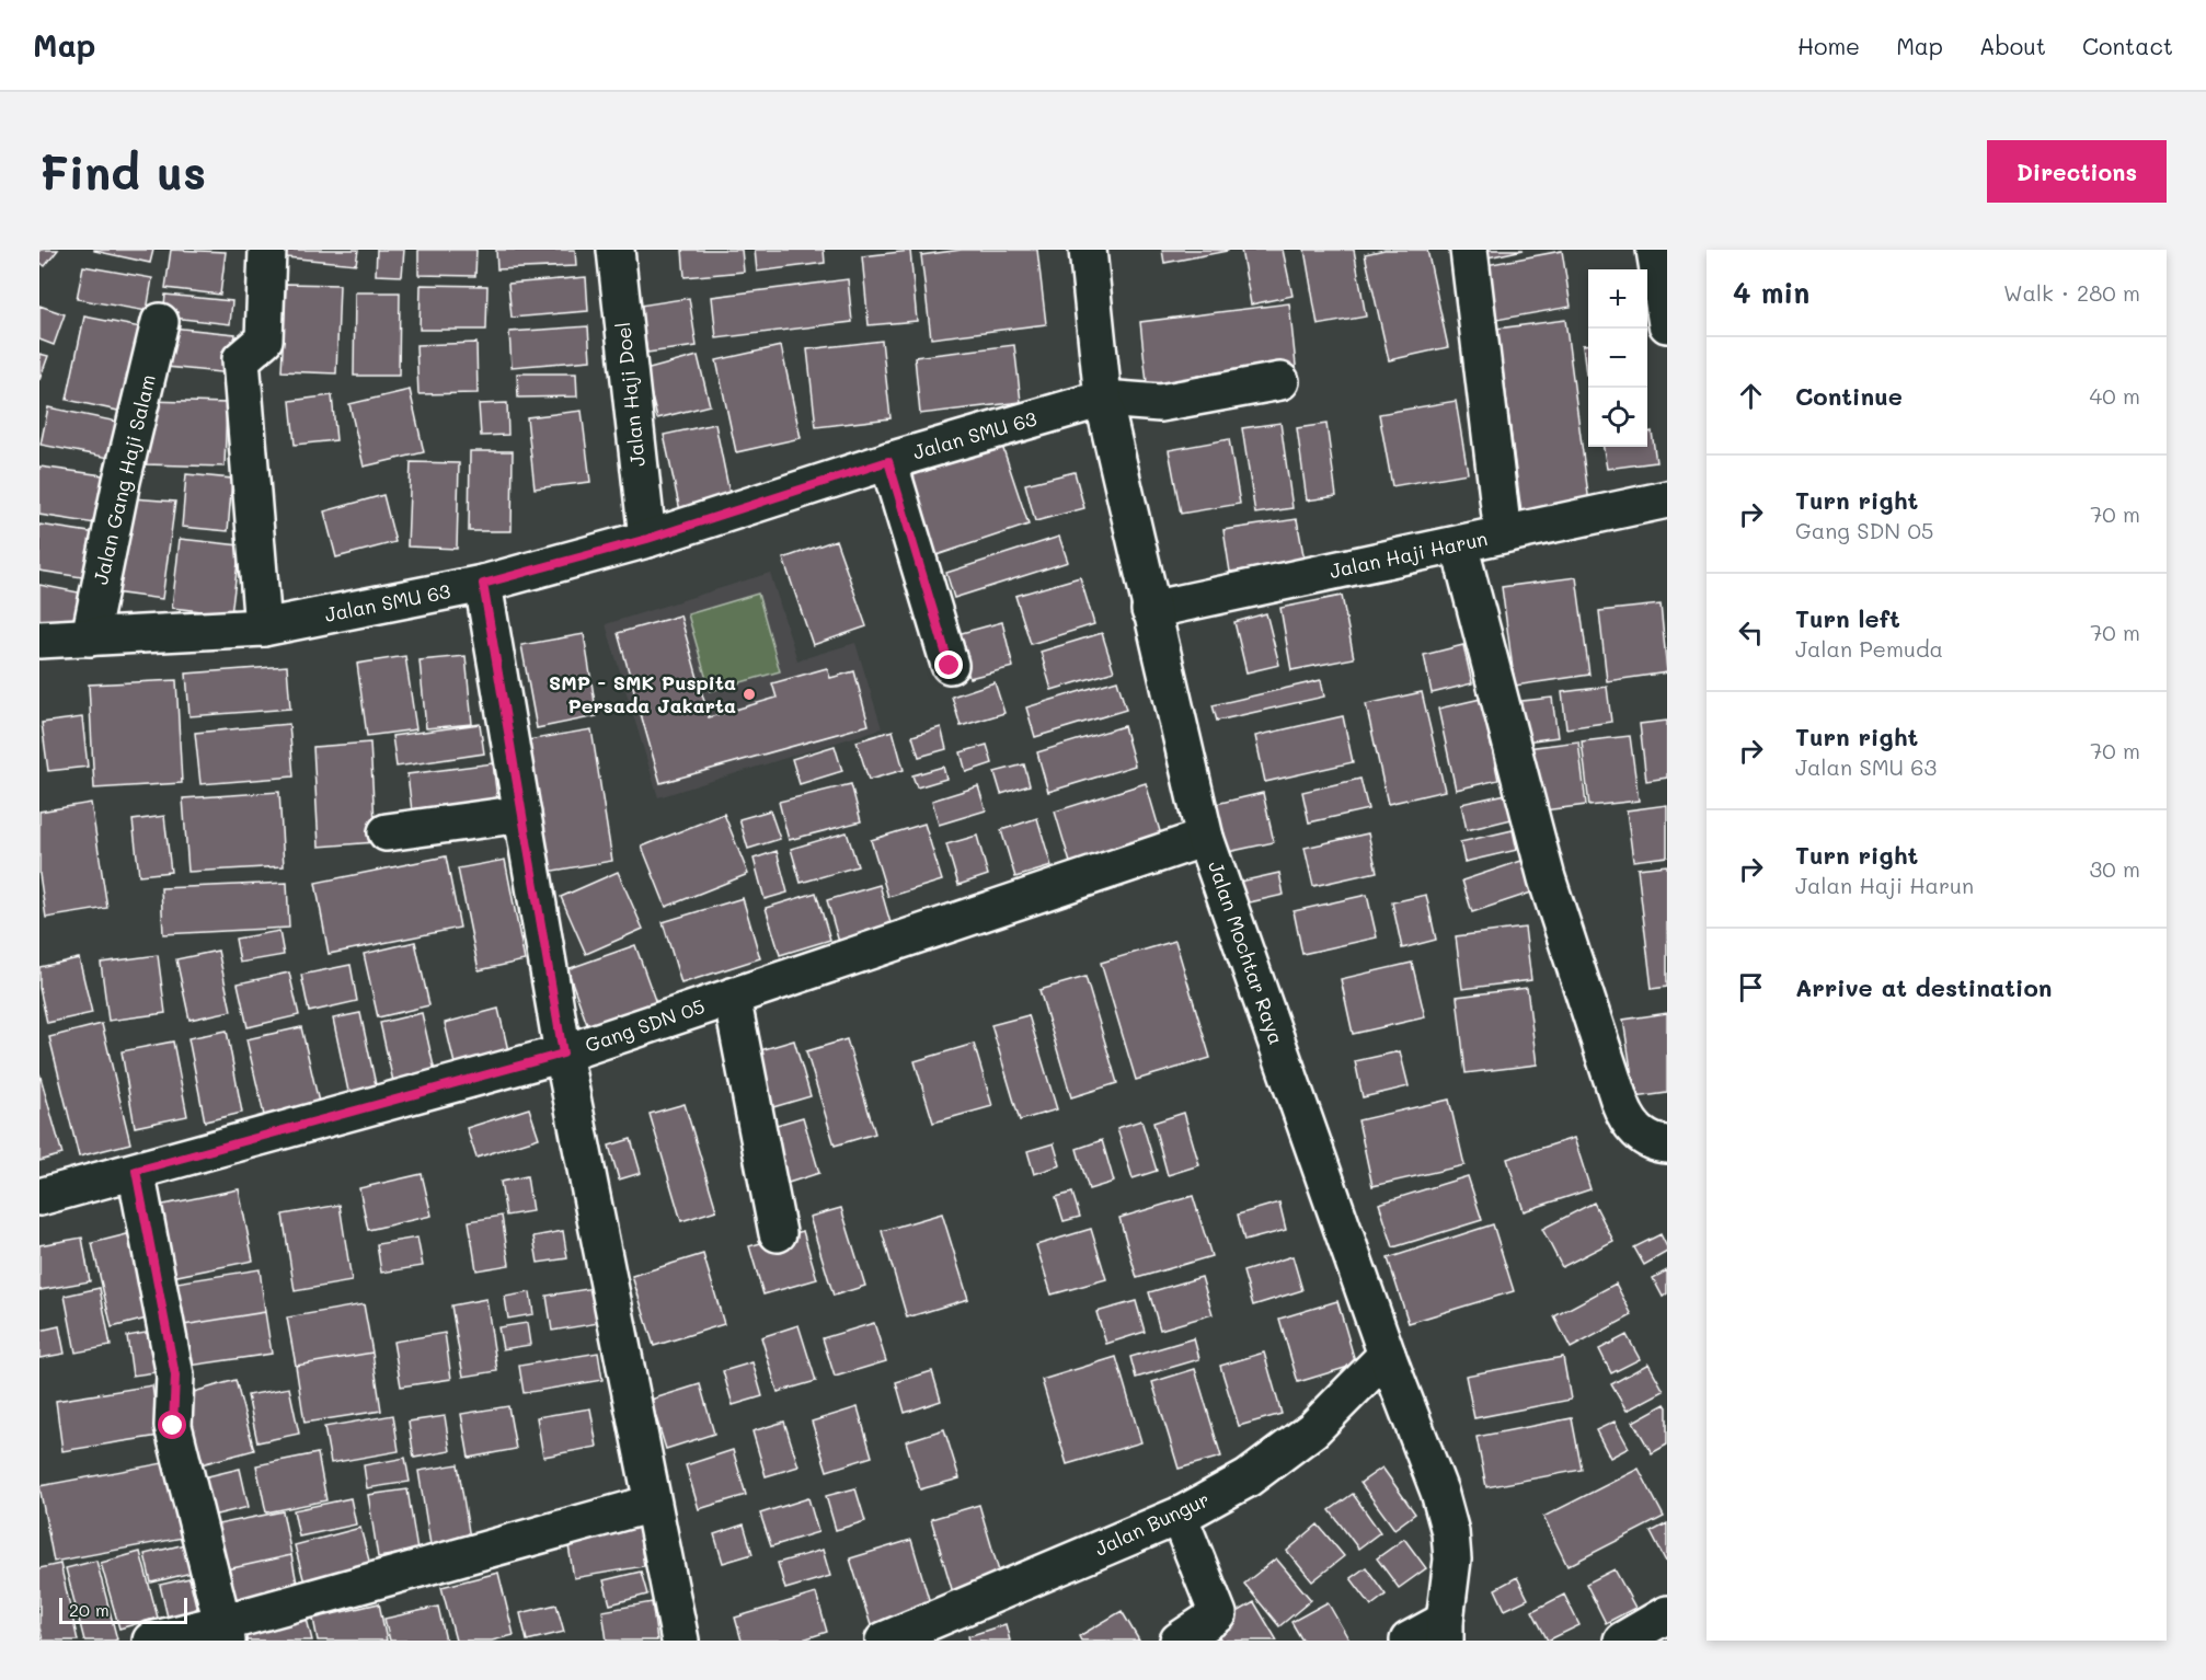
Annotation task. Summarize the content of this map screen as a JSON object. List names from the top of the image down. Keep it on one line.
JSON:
{"streets":{"street":["Jalan Haji Doel","Jalan SMU 63","Jalan Gang Haji Salam","Jalan Haji Harun","Jalan Mochtar Raya","Gang SDN 05","Jalan Bungur"]},"crossings":[["Jalan Haji Doel","Jalan SMU 63"],["Jalan SMU 63","Jalan Gang Haji Salam"],["Jalan SMU 63","Jalan Mochtar Raya"],["Jalan Haji Harun","Jalan Mochtar Raya"],["Jalan Mochtar Raya","Gang SDN 05"],["Jalan Mochtar Raya","Jalan Bungur"]],"places":["SMP - SMK Puspita Persada Jakarta"],"scale_bar":"20 m","page":{"header":"Map","nav":["Home","Map","About","Contact"],"buttons":"Directions","title":"Find us","heading":["4 min","Walk · 280 m"],"map_buttons":["+","−"],"list":[["Continue","40 m"],["Turn right","Gang SDN 05","70 m"],["Turn left","Jalan Pemuda","70 m"],["Turn right","Jalan SMU 63","70 m"],["Turn right","Jalan Haji Harun","30 m"],"Arrive at destination"],"scale":"20 m"}}
